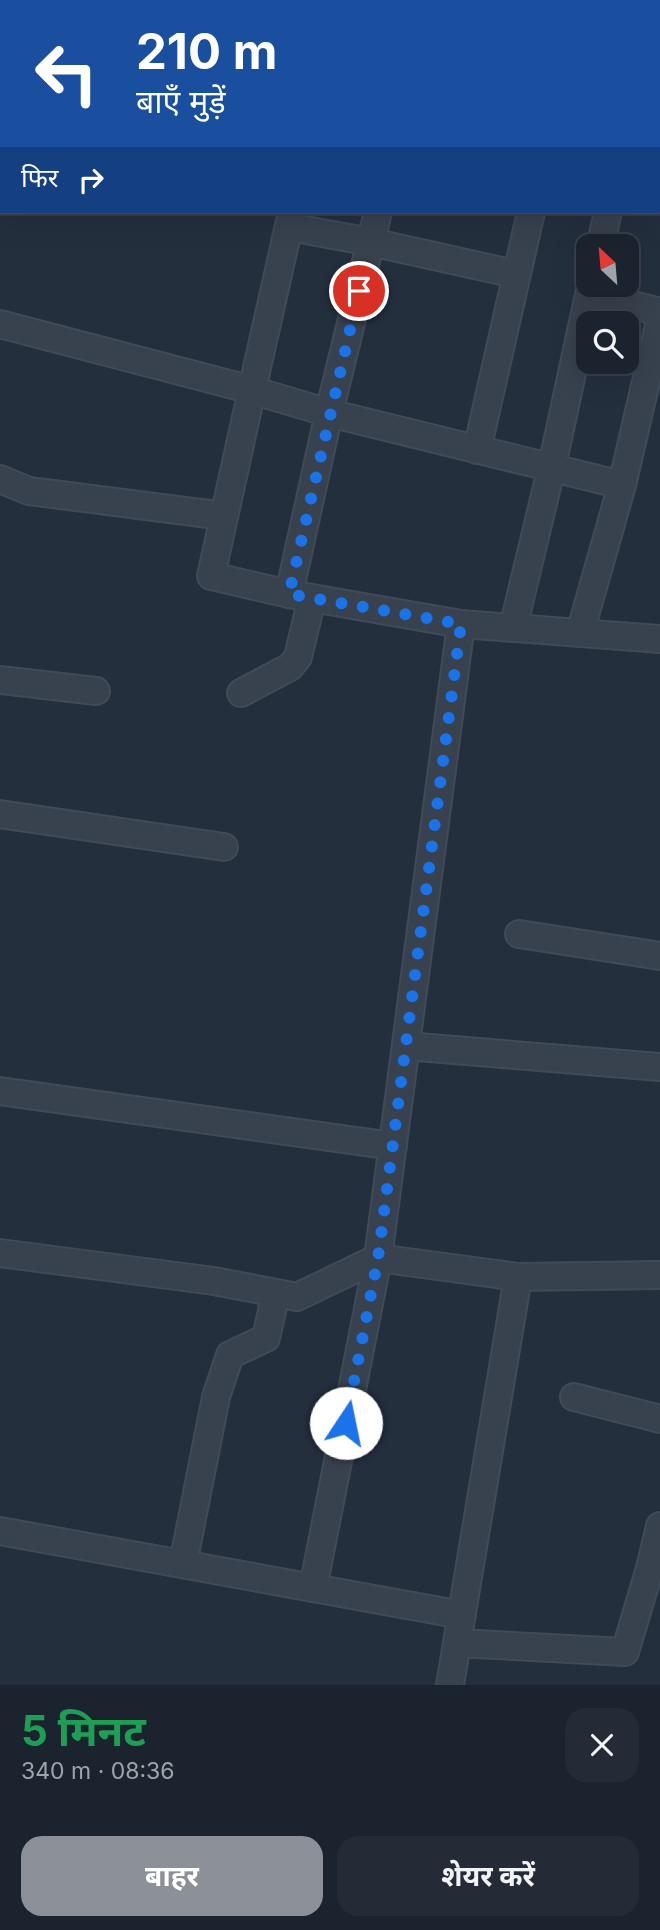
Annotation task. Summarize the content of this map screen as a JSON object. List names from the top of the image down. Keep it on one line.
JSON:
{"north":"top left","page":{"turn":["210 m","बाएँ मुड़ें"],"then":"फिर","heading":["5 मिनट","340 m · 08:36"],"buttons":["बाहर","शेयर करें"]}}
